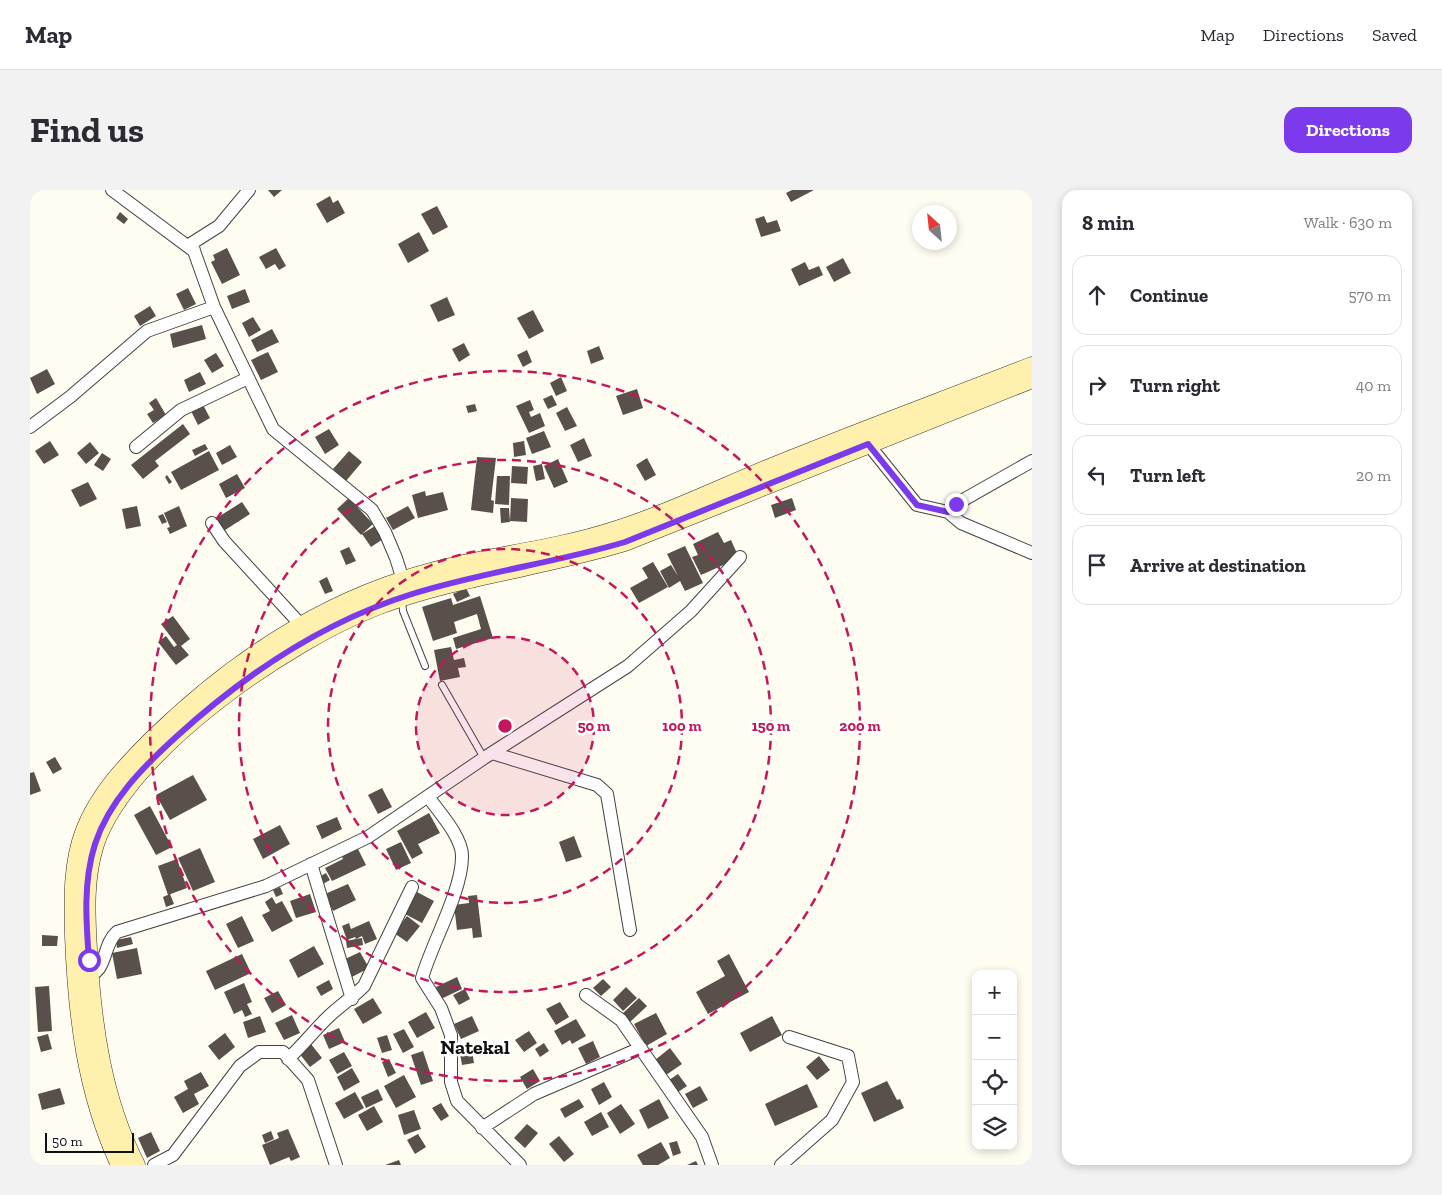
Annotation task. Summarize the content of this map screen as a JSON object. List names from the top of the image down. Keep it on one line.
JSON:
{"districts":["Natekal"],"scale_bar":"50 m","north":"top left","page":{"header":"Map","nav":["Map","Directions","Saved"],"buttons":"Directions","title":"Find us","heading":["8 min","Walk · 630 m"],"list":[["Continue","570 m"],["Turn right","40 m"],["Turn left","20 m"],"Arrive at destination"],"map_buttons":["+","−"],"scale":"50 m"},"rings":["50 m","100 m","150 m","200 m"]}
